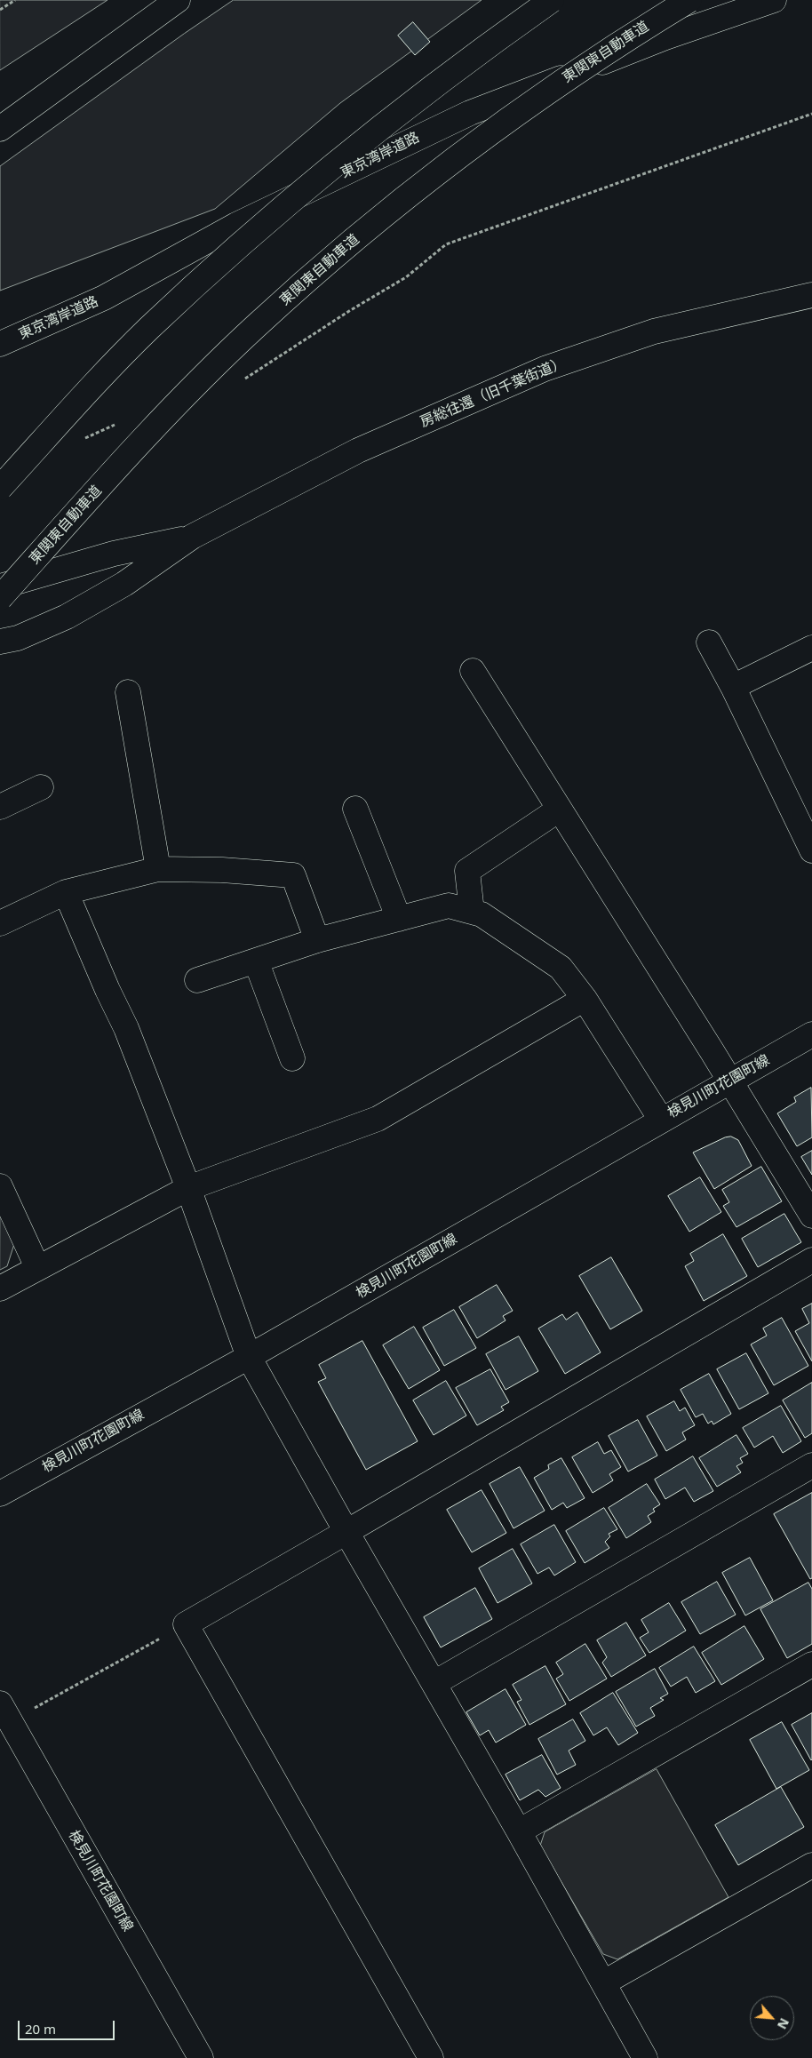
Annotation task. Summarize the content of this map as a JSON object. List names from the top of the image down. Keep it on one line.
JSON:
{"streets":{"main road":["東関東自動車道","東京湾岸道路","房総往還（旧千葉街道）","検見川町花園町線"]},"scale_bar":"20 m","north":"bottom right"}
